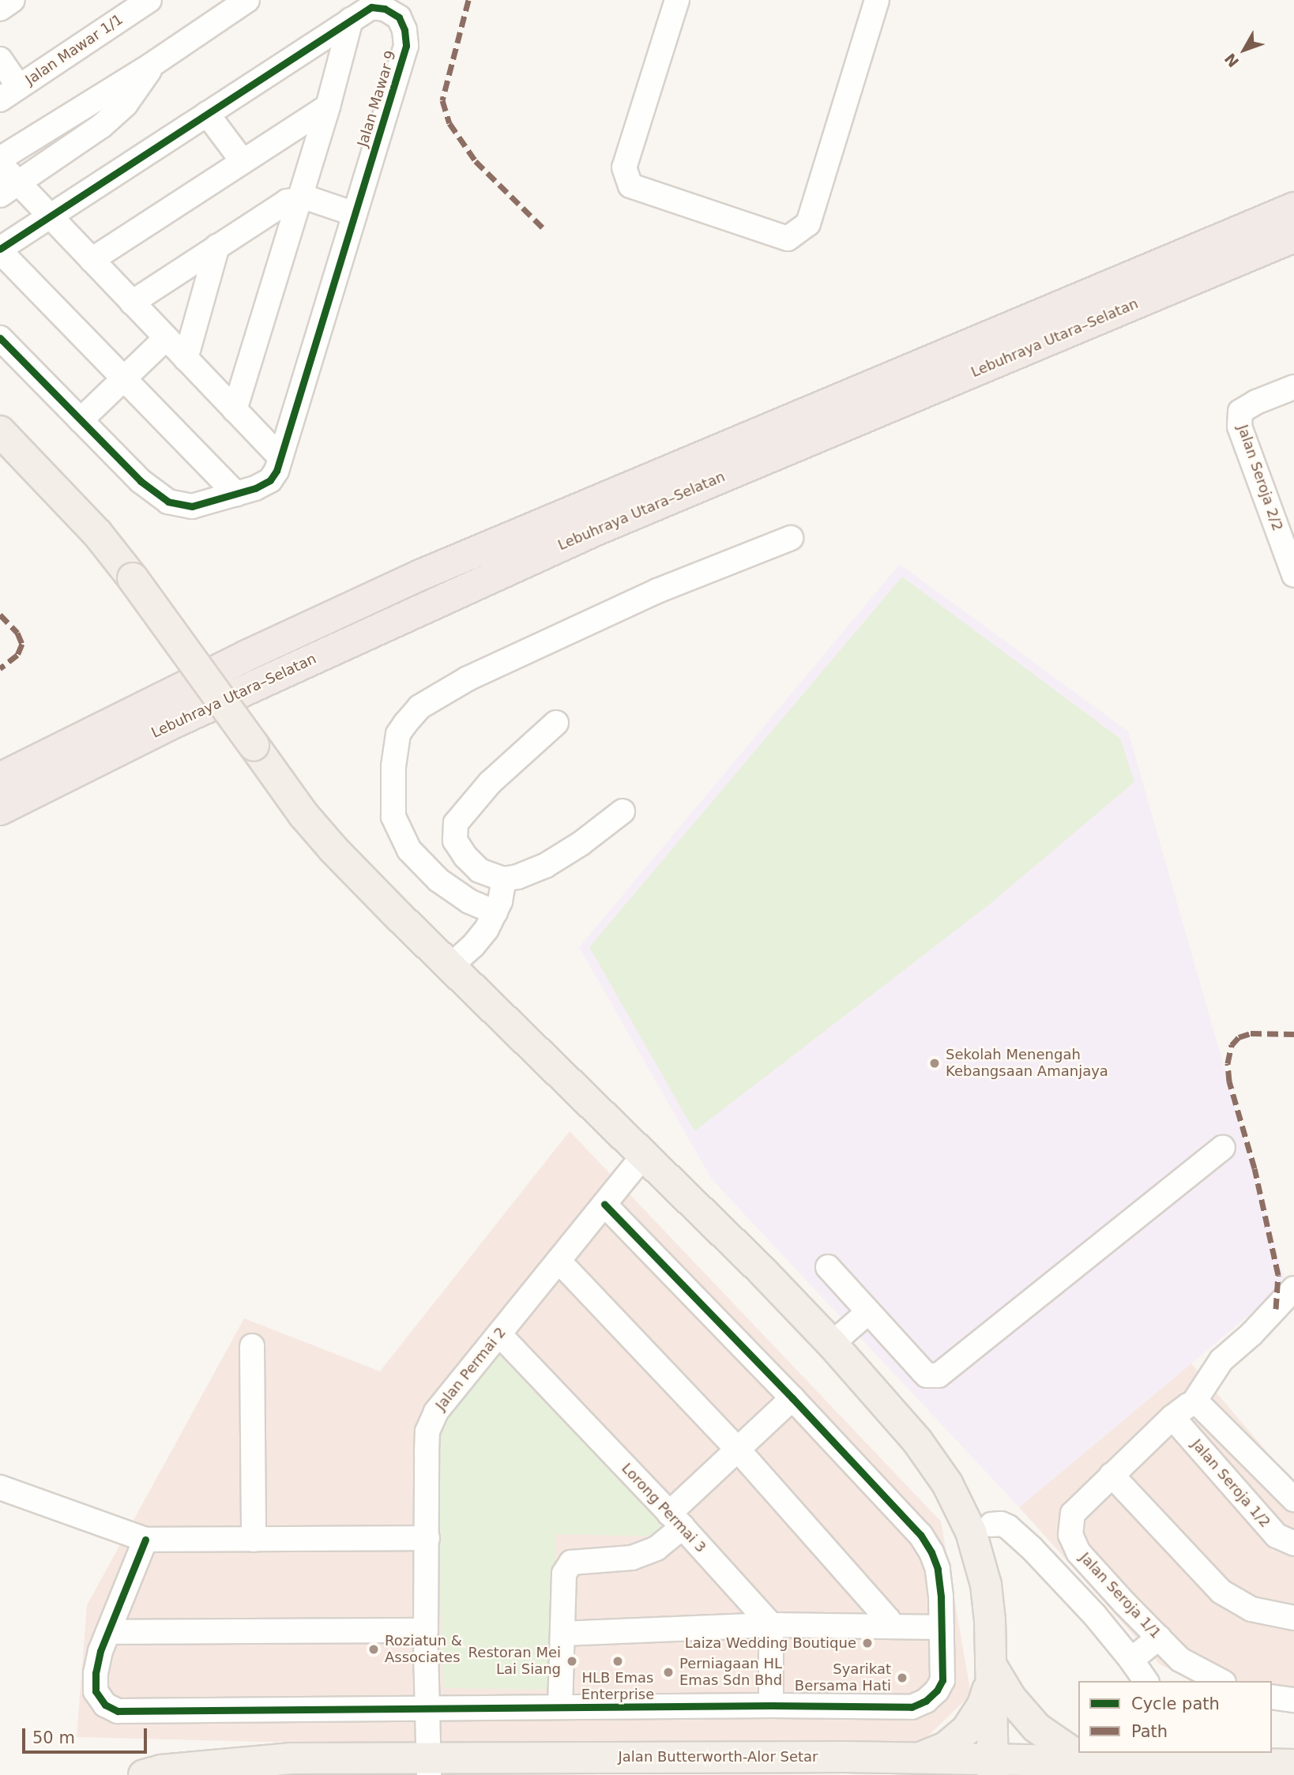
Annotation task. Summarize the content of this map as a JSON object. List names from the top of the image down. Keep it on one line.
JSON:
{"streets":{"highway":["Lebuhraya Utara–Selatan"],"main road":["Jalan Butterworth-Alor Setar"],"street":["Jalan Mawar 1/1","Jalan Mawar 9","Jalan Seroja 2/2","Jalan Permai 2","Jalan Seroja 1/2","Lorong Permai 3","Jalan Seroja 1/1"]},"crossings":[["Jalan Permai 2","Lorong Permai 3"],["Jalan Permai 2","Jalan Butterworth-Alor Setar"],["Jalan Seroja 1/2","Jalan Seroja 1/1"]],"places":["Sekolah Menengah Kebangsaan Amanjaya","Laiza Wedding Boutique","Roziatun & Associates","Restoran Mei Lai Siang","HLB Emas Enterprise","Perniagaan HL Emas Sdn Bhd","Syarikat Bersama Hati"],"legend":["Cycle path","Path"],"scale_bar":"50 m","north":"bottom left"}
